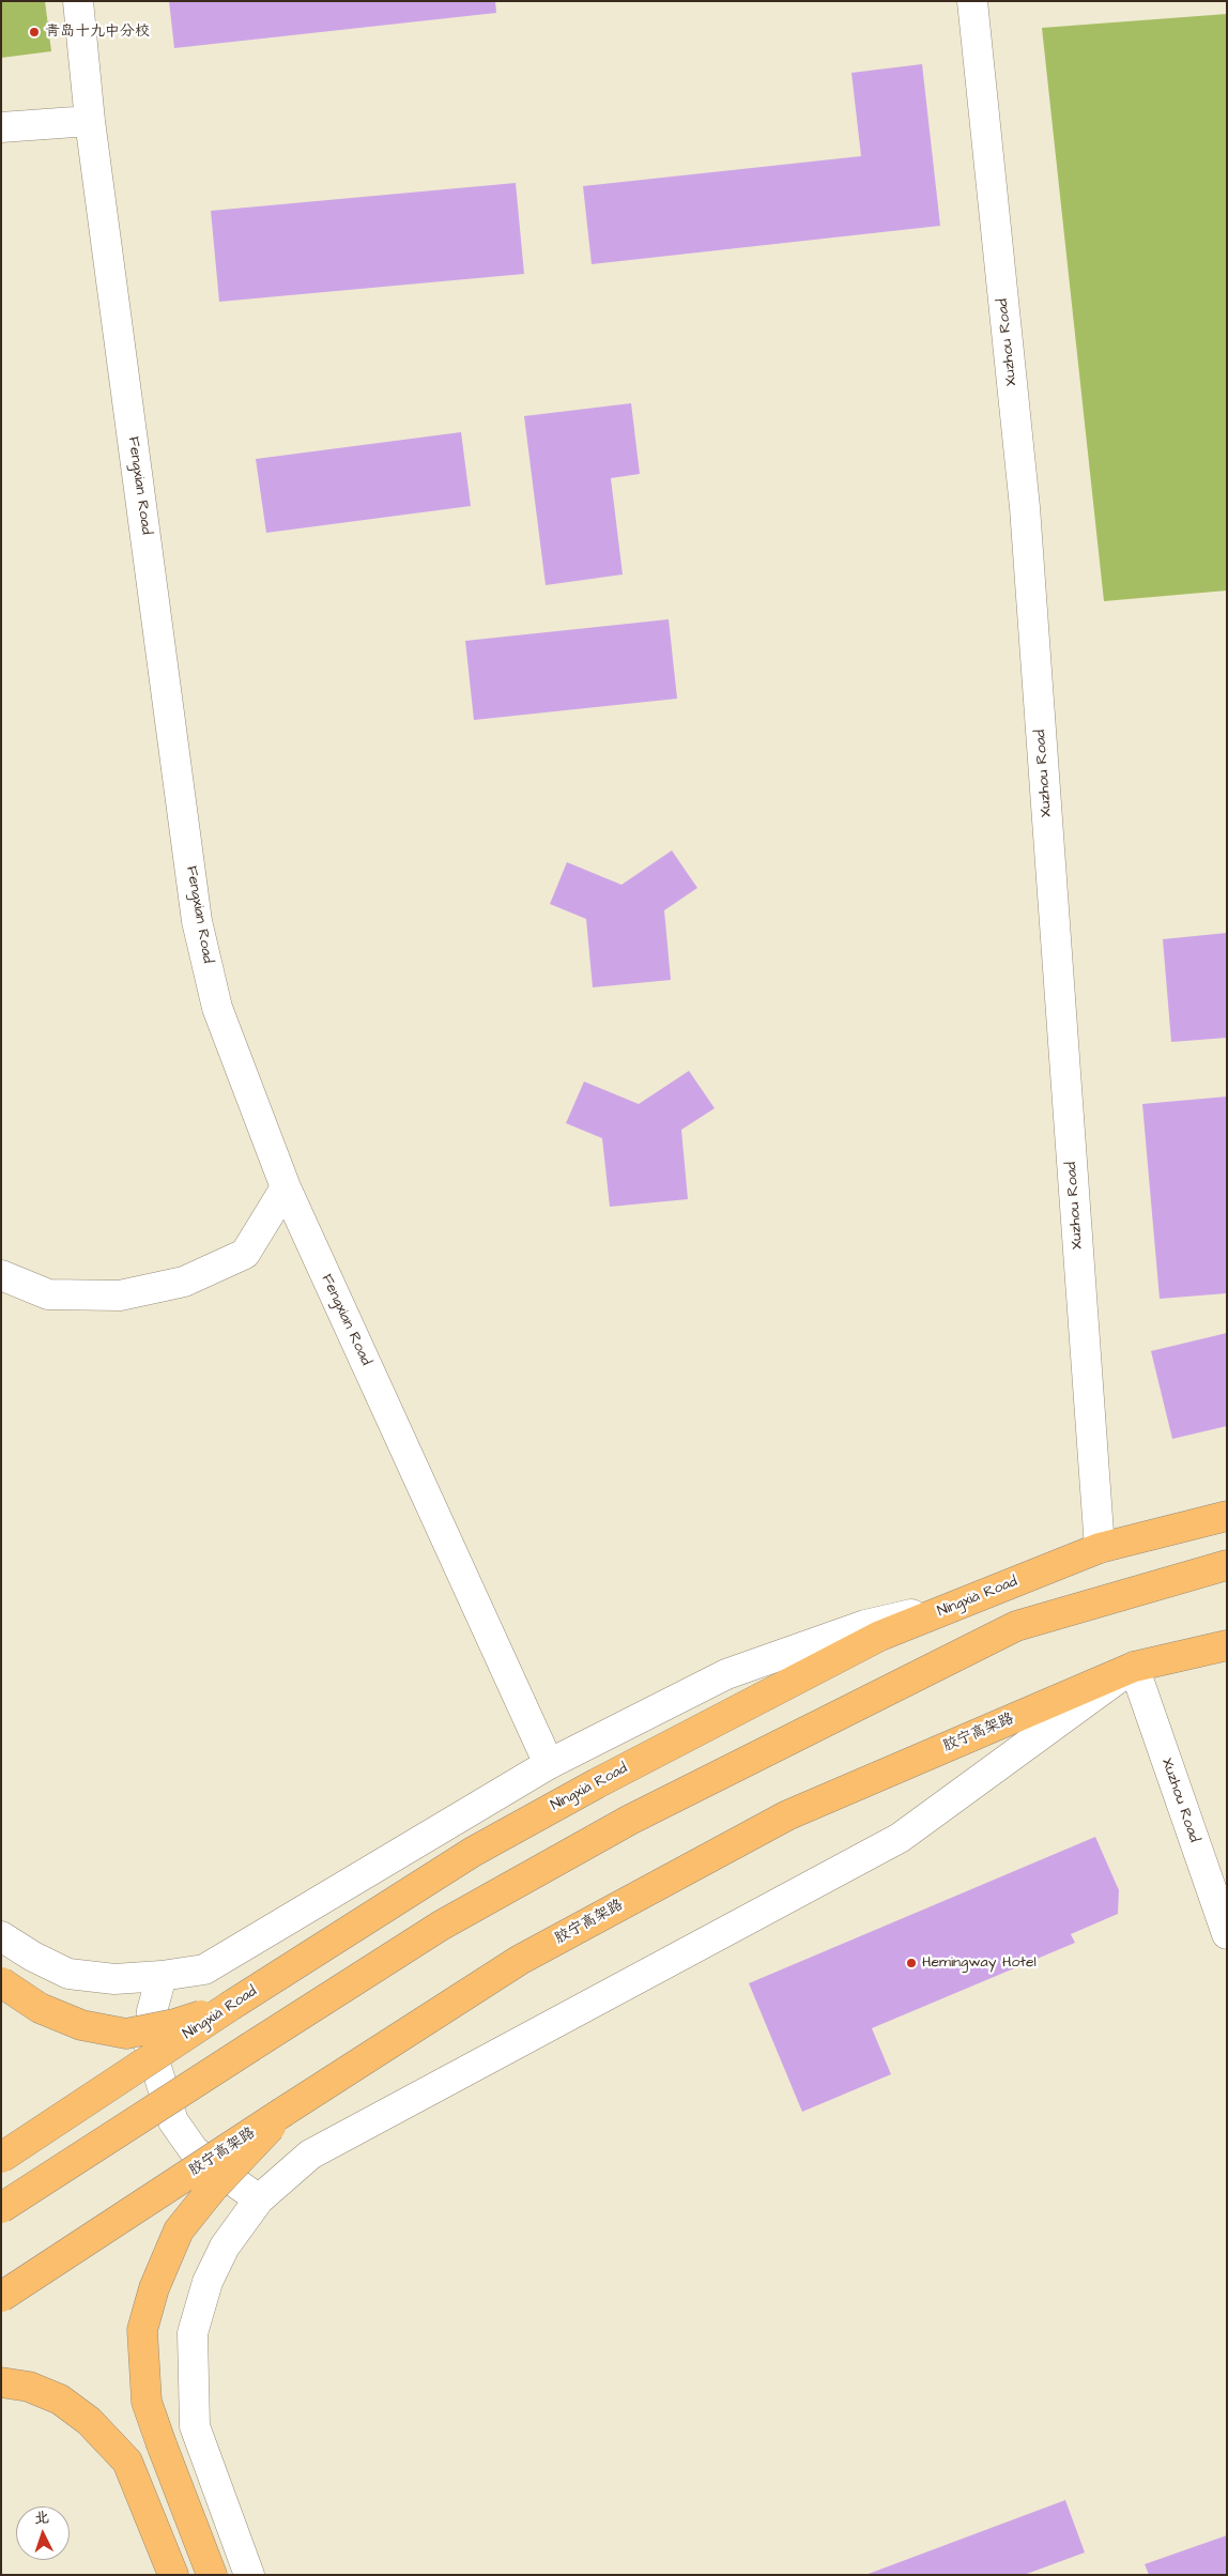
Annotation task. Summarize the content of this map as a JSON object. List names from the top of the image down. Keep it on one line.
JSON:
{"streets":{"main road":["Níngxià Road","胶宁高架路"],"street":["Xuzhou Road","Fengxian Road"]},"crossings":[["Xuzhou Road","Níngxià Road"],["Xuzhou Road","胶宁高架路"]],"places":["青岛十九中分校","Hemingway Hotel"],"north":"top"}
